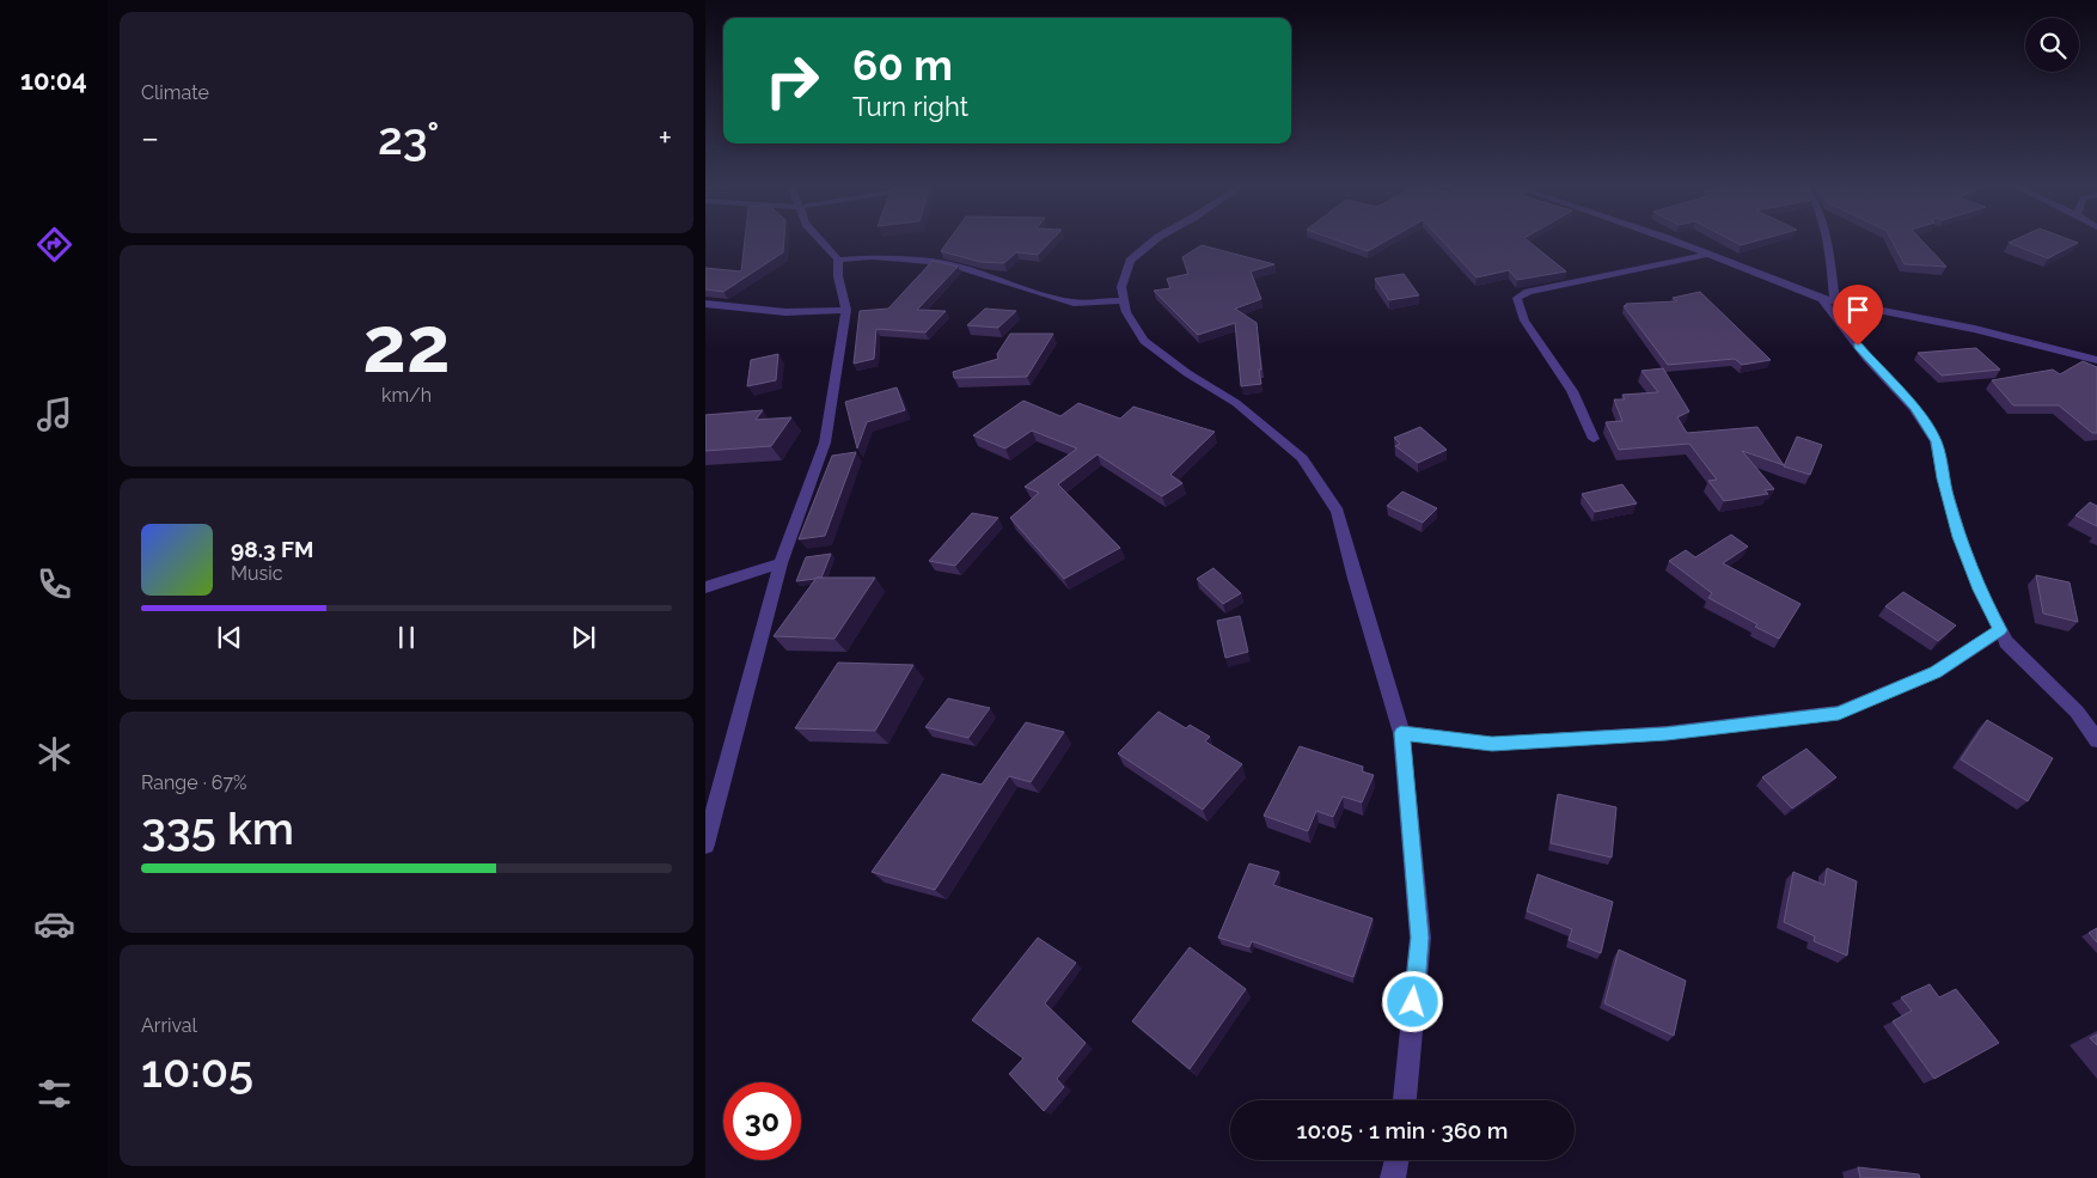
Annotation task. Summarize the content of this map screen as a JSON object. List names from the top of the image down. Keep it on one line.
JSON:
{"page":{"tabs":"10:04","tile":["Climate",["22","km/h"],["Range · 67%","335 km"],["Arrival","10:05"]],"turn":["60 m","Turn right"],"heat":["−","23°","+"],"song":["98.3 FM","Music"],"limit":"30","trip":"10:05 · 1 min · 360 m"}}
